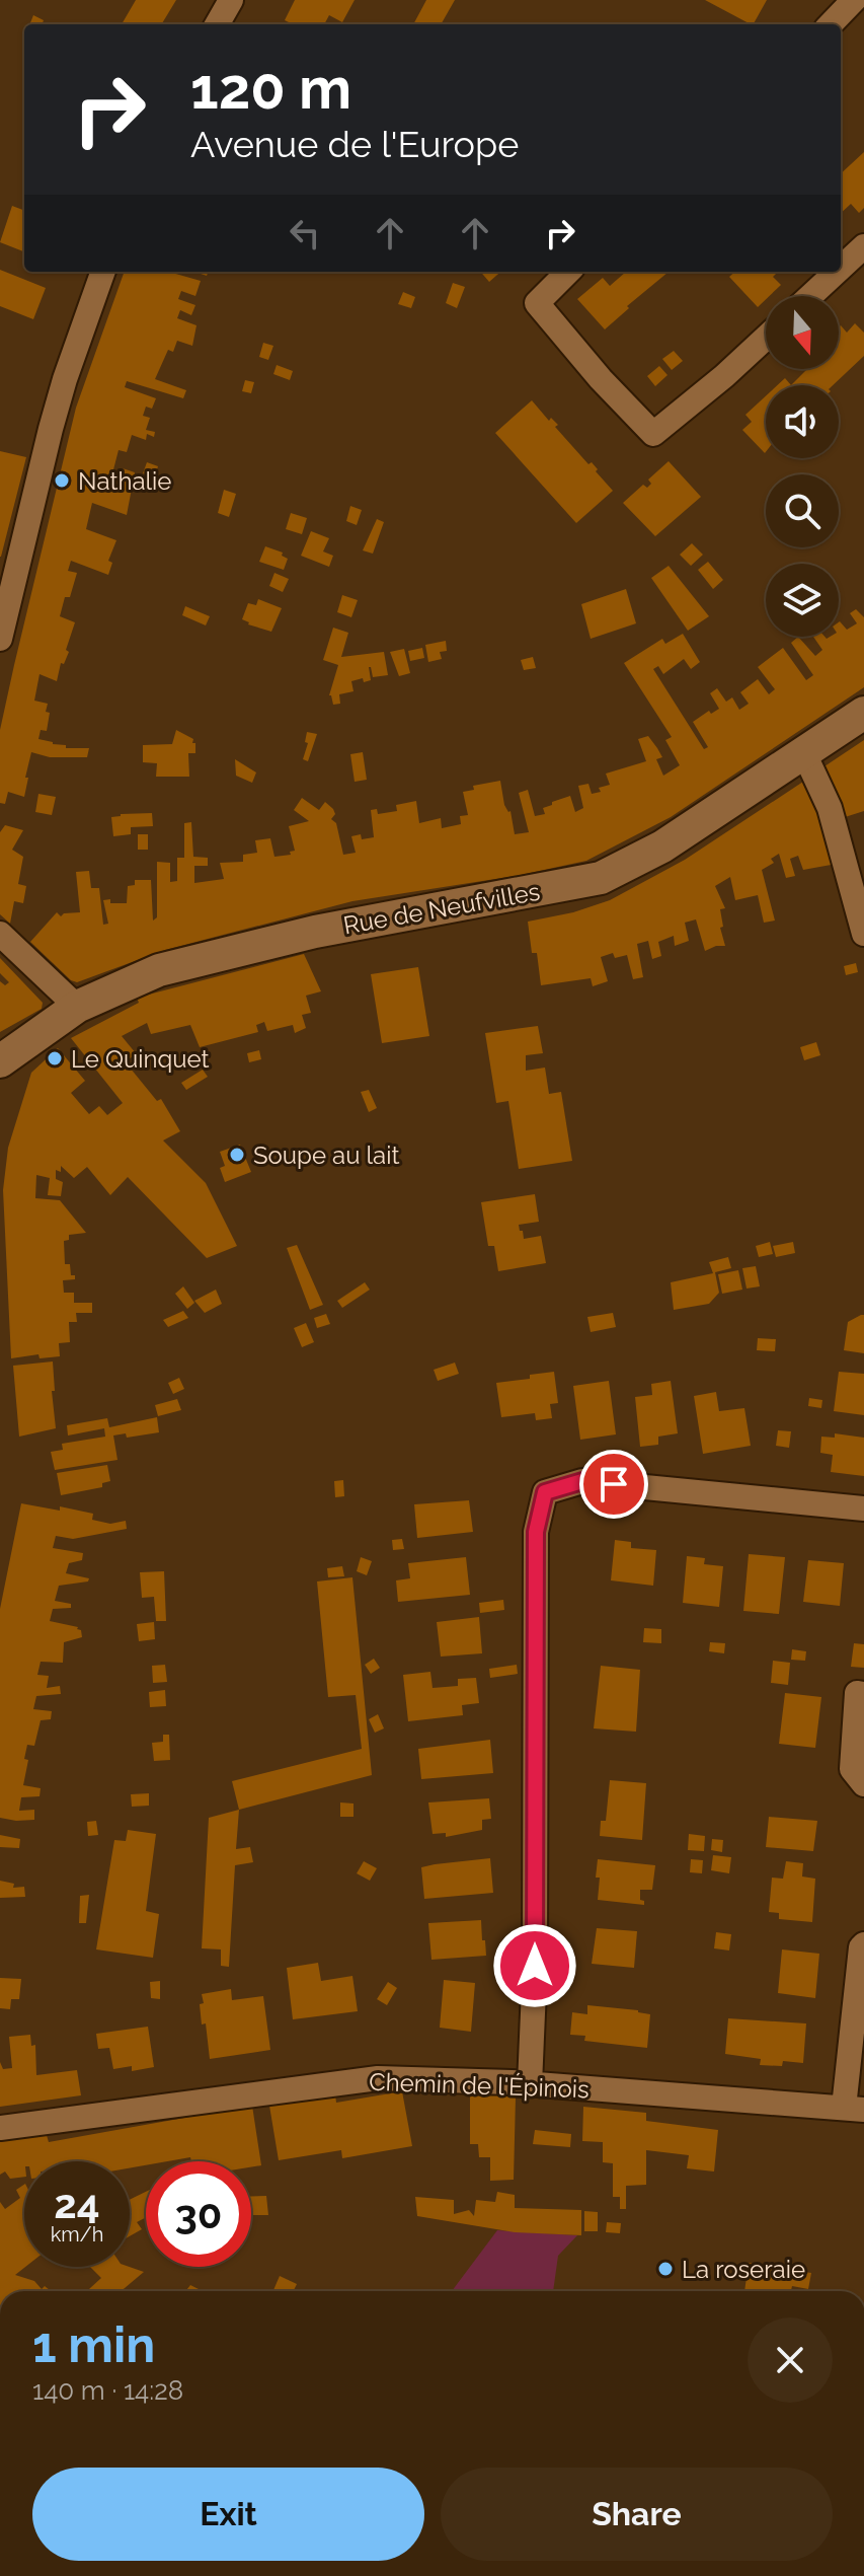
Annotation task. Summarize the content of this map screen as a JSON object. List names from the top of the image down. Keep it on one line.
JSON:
{"streets":{"main road":["Rue de Neufvilles"],"street":["Chemin de l'Épinois"]},"places":["Nathalie","Le Quinquet","Soupe au lait","La roseraie"],"north":"bottom","page":{"turn":["120 m","Avenue de l'Europe"],"speed":"24 km/h","limit":"30","heading":["1 min","140 m · 14:28"],"buttons":["Exit","Share"]}}
